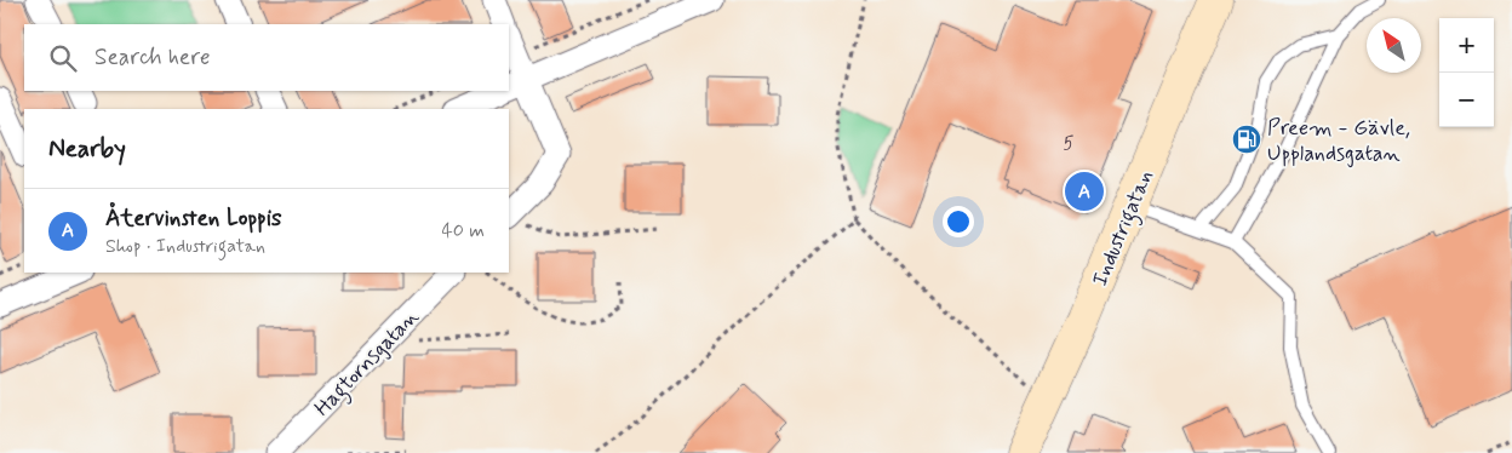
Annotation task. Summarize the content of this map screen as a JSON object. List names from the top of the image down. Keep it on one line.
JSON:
{"streets":{"street":["Industrigatan","Hagtornsgatan"]},"places":{"fuel station":["Preem - Gävle, Upplandsgatan"]},"house_numbers":["5"],"north":"top left","page":{"map_buttons":["+","−"],"search":"Search here","heading":"Nearby","pins":"A","list":[{"mark":"A","name":"Återvinsten Loppis","note":"Shop · Industrigatan","value":"40 m"}]}}
